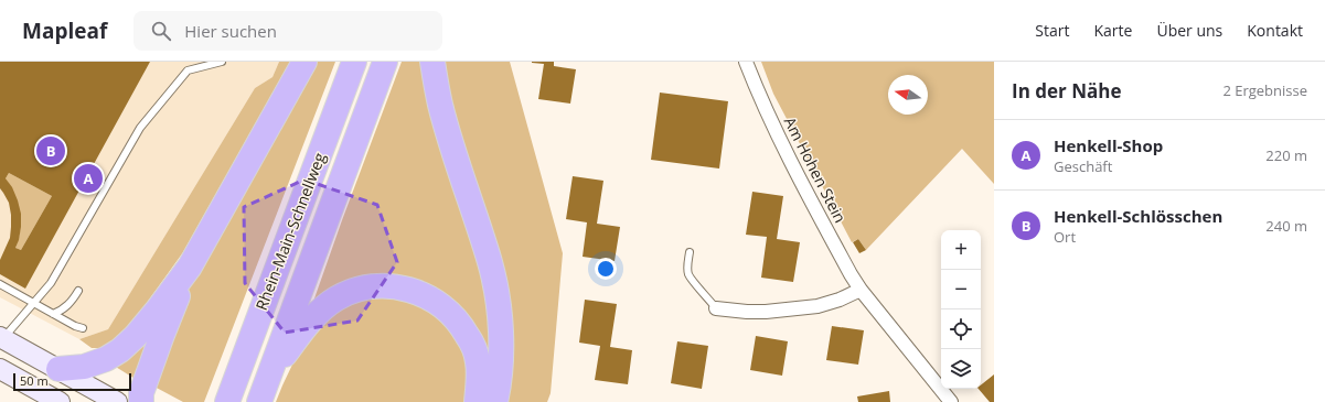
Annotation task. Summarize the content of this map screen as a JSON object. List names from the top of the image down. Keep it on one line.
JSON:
{"streets":{"highway":["Rhein-Main-Schnellweg"],"street":["Am Hohen Stein"]},"scale_bar":"50 m","north":"left","page":{"header":"Mapleaf","search":"Hier suchen","nav":["Start","Karte","Über uns","Kontakt"],"heading":["In der Nähe","2 Ergebnisse"],"list":[{"mark":"A","name":"Henkell-Shop","note":"Geschäft","value":"220 m"},{"mark":"B","name":"Henkell-Schlösschen","note":"Ort","value":"240 m"}],"pins":["B","A"],"map_buttons":["+","−"],"scale":"50 m"}}
